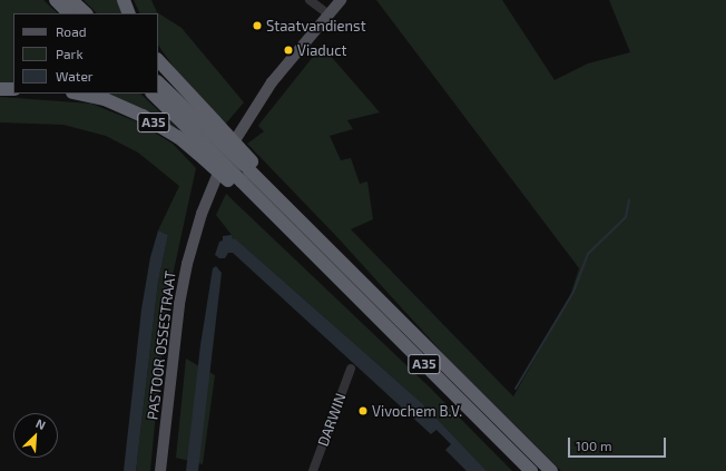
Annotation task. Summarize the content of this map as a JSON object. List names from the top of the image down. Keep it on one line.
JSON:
{"streets":{"highway":["A35"],"main road":["PASTOOR OSSESTRAAT"],"street":["DARWIN"]},"places":["Staatvandienst","Viaduct","Vivochem B.V."],"legend":["Road","Park","Water"],"scale_bar":"100 m","north":"top right"}
